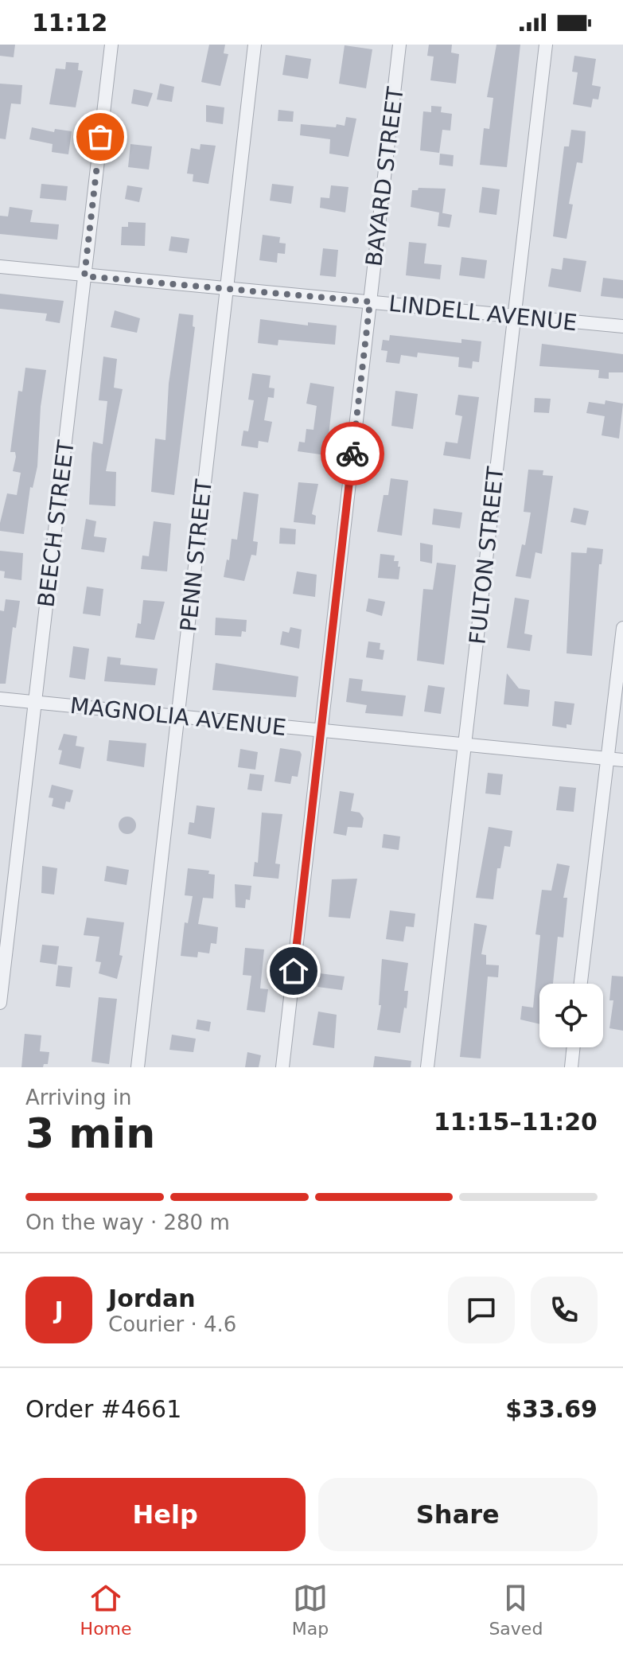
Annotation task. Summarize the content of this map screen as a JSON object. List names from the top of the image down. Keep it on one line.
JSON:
{"streets":{"street":["BAYARD STREET","LINDELL AVENUE","BEECH STREET","PENN STREET","FULTON STREET","MAGNOLIA AVENUE"]},"crossings":[["BAYARD STREET","LINDELL AVENUE"],["BAYARD STREET","MAGNOLIA AVENUE"],["LINDELL AVENUE","BEECH STREET"],["LINDELL AVENUE","PENN STREET"],["LINDELL AVENUE","FULTON STREET"],["BEECH STREET","MAGNOLIA AVENUE"],["PENN STREET","MAGNOLIA AVENUE"],["FULTON STREET","MAGNOLIA AVENUE"]],"page":{"status":"11:12","heading":["3 min","Arriving in","11:15–11:20"],"panel":["Jordan","Courier · 4.6","Order #4661","$33.69"],"bar":"On the way · 280 m","round":"J","buttons":["Help","Share"],"tabs":["Home","Map","Saved"]}}
